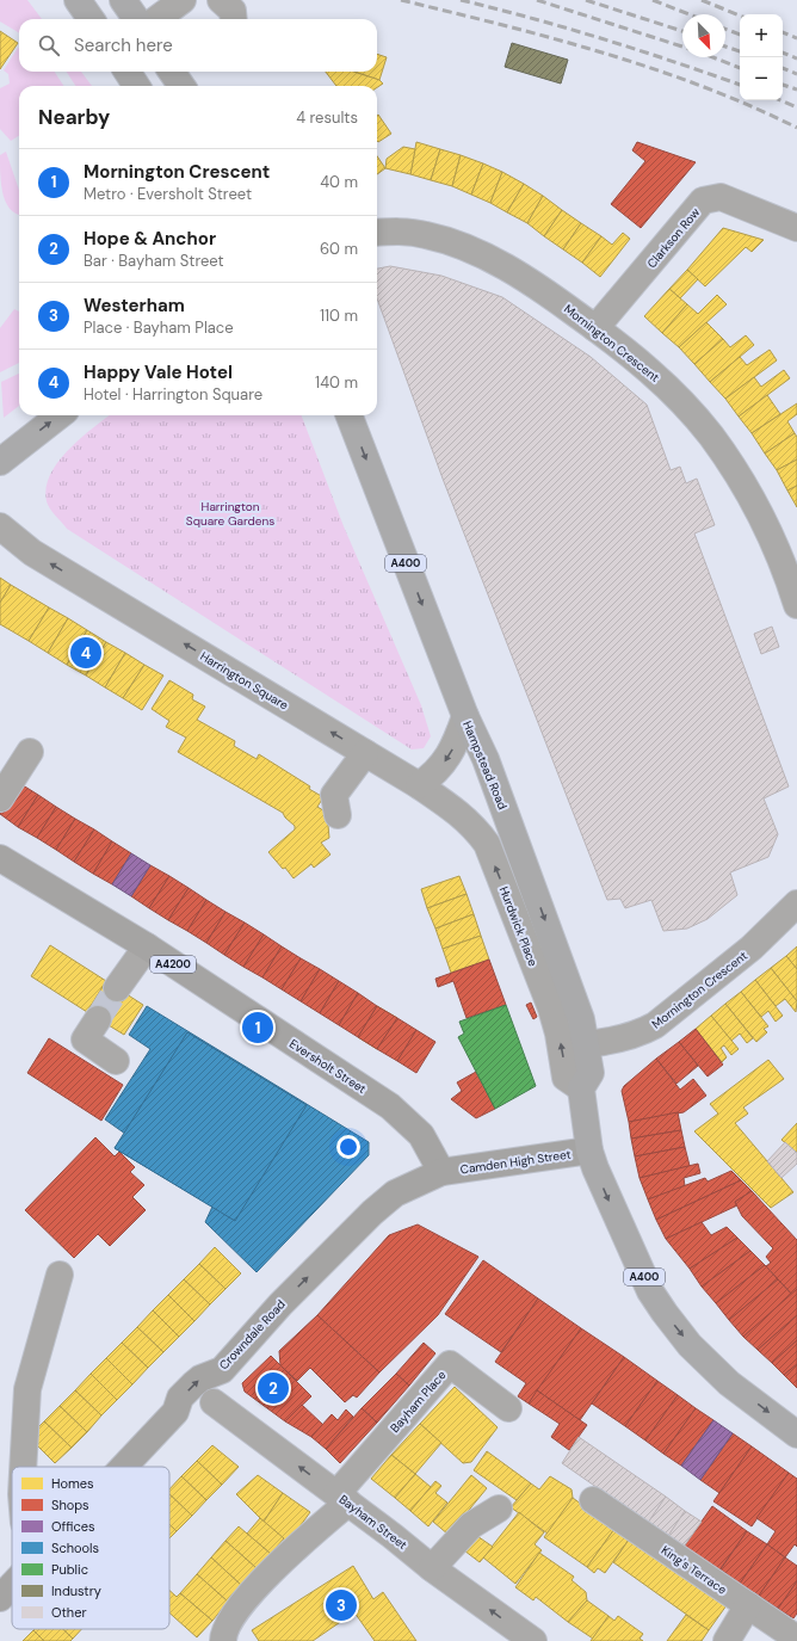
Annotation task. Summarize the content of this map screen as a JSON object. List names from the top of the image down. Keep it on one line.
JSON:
{"streets":{"highway":["A400","Hampstead Road"],"main road":["A4200","Eversholt Street","Camden High Street","Crowndale Road"],"street":["Clarkson Row","Mornington Crescent","Harrington Square","Hurdwick Place","Bayham Place","Bayham Street","King's Terrace"]},"crossings":[["Clarkson Row","Mornington Crescent"],["Mornington Crescent","Hampstead Road"],["A400","Hampstead Road"],["A400","Camden High Street"],["Harrington Square","Hurdwick Place"],["Hampstead Road","Hurdwick Place"],["Hampstead Road","Camden High Street"],["Eversholt Street","Camden High Street"],["Eversholt Street","Crowndale Road"],["Camden High Street","Crowndale Road"],["Bayham Place","Bayham Street"]],"one_way":["Harrington Square","Hampstead Road","Hurdwick Place","Crowndale Road","Bayham Street"],"parks":["Harrington Square Gardens"],"legend":["Homes","Shops","Offices","Schools","Public","Industry","Other"],"north":"bottom right","page":{"map_buttons":["+","−"],"search":"Search here","heading":["Nearby","4 results"],"list":[{"mark":"1","name":"Mornington Crescent","note":"Metro · Eversholt Street","value":"40 m"},{"mark":"2","name":"Hope & Anchor","note":"Bar · Bayham Street","value":"60 m"},{"mark":"3","name":"Westerham","note":"Place · Bayham Place","value":"110 m"},{"mark":"4","name":"Happy Vale Hotel","note":"Hotel · Harrington Square","value":"140 m"}],"pins":["4","1","2","3"]}}
